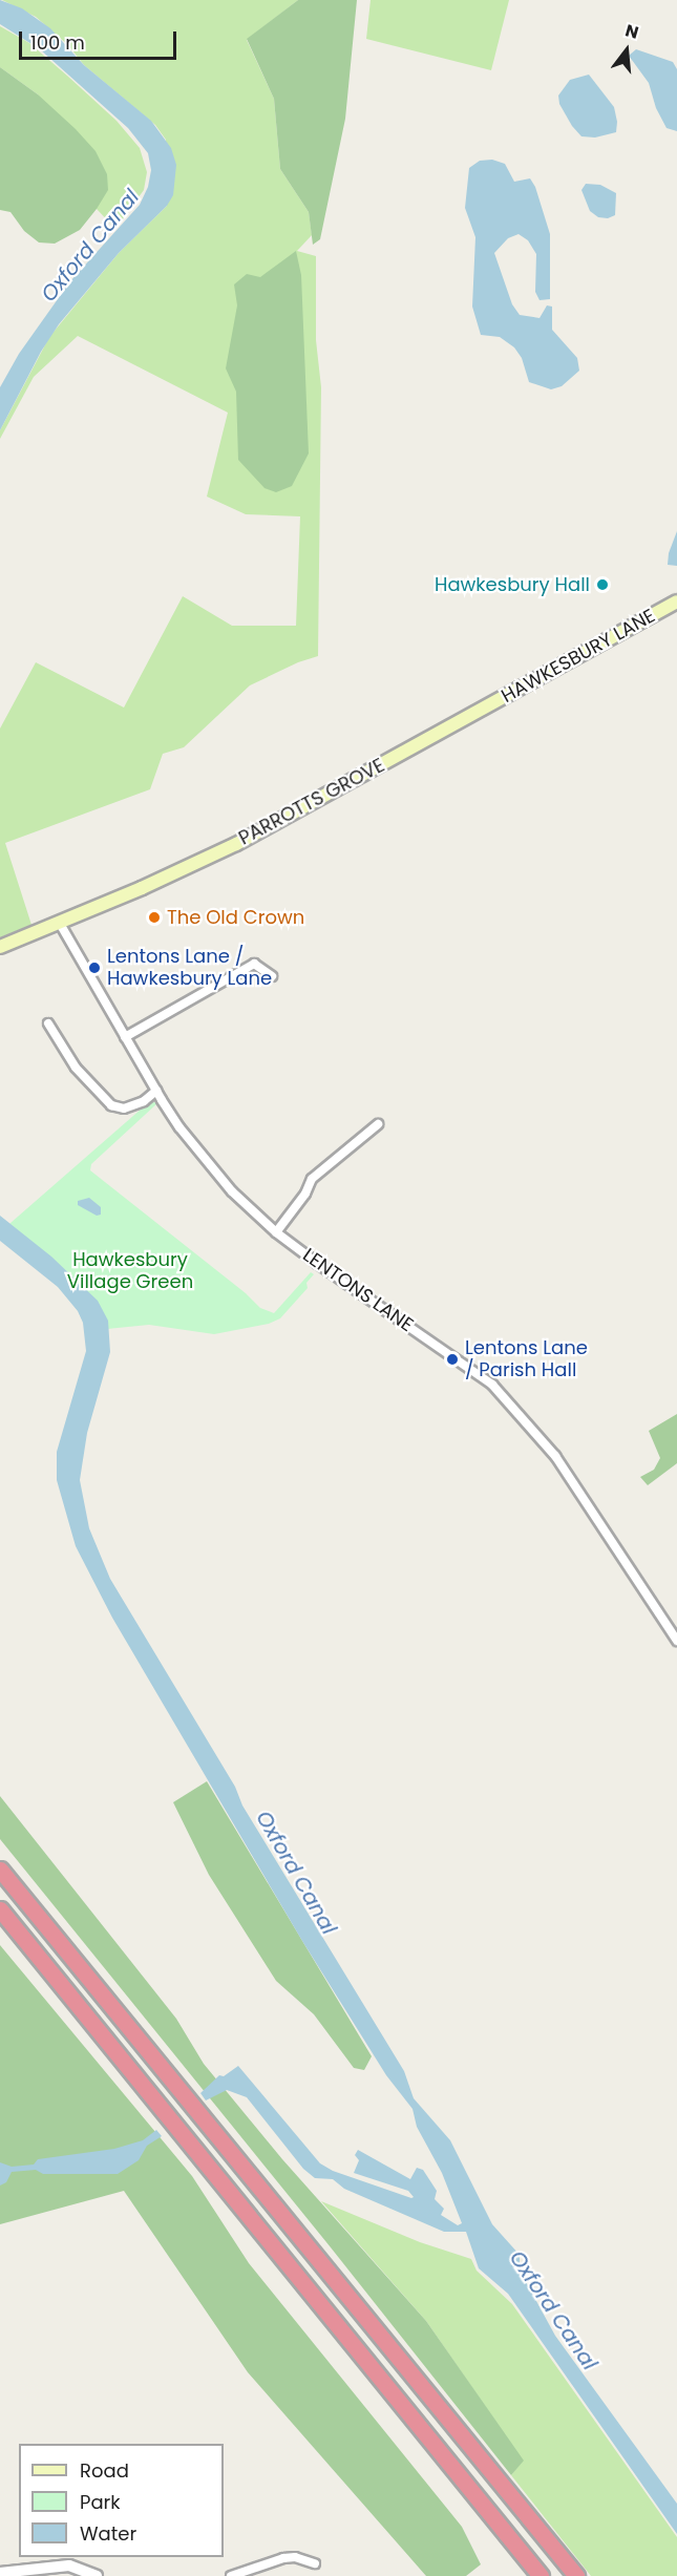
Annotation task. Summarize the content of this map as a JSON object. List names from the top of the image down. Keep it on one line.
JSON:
{"streets":{"main road":["HAWKESBURY LANE","PARROTTS GROVE"],"street":["LENTONS LANE"]},"crossings":[["HAWKESBURY LANE","PARROTTS GROVE"],["PARROTTS GROVE","LENTONS LANE"]],"water":["Oxford Canal"],"parks":["Hawkesbury Village Green"],"places":["Hawkesbury Hall","The Old Crown","Lentons Lane / Hawkesbury Lane","Lentons Lane / Parish Hall"],"legend":["Road","Park","Water"],"scale_bar":"100 m","north":"top"}
